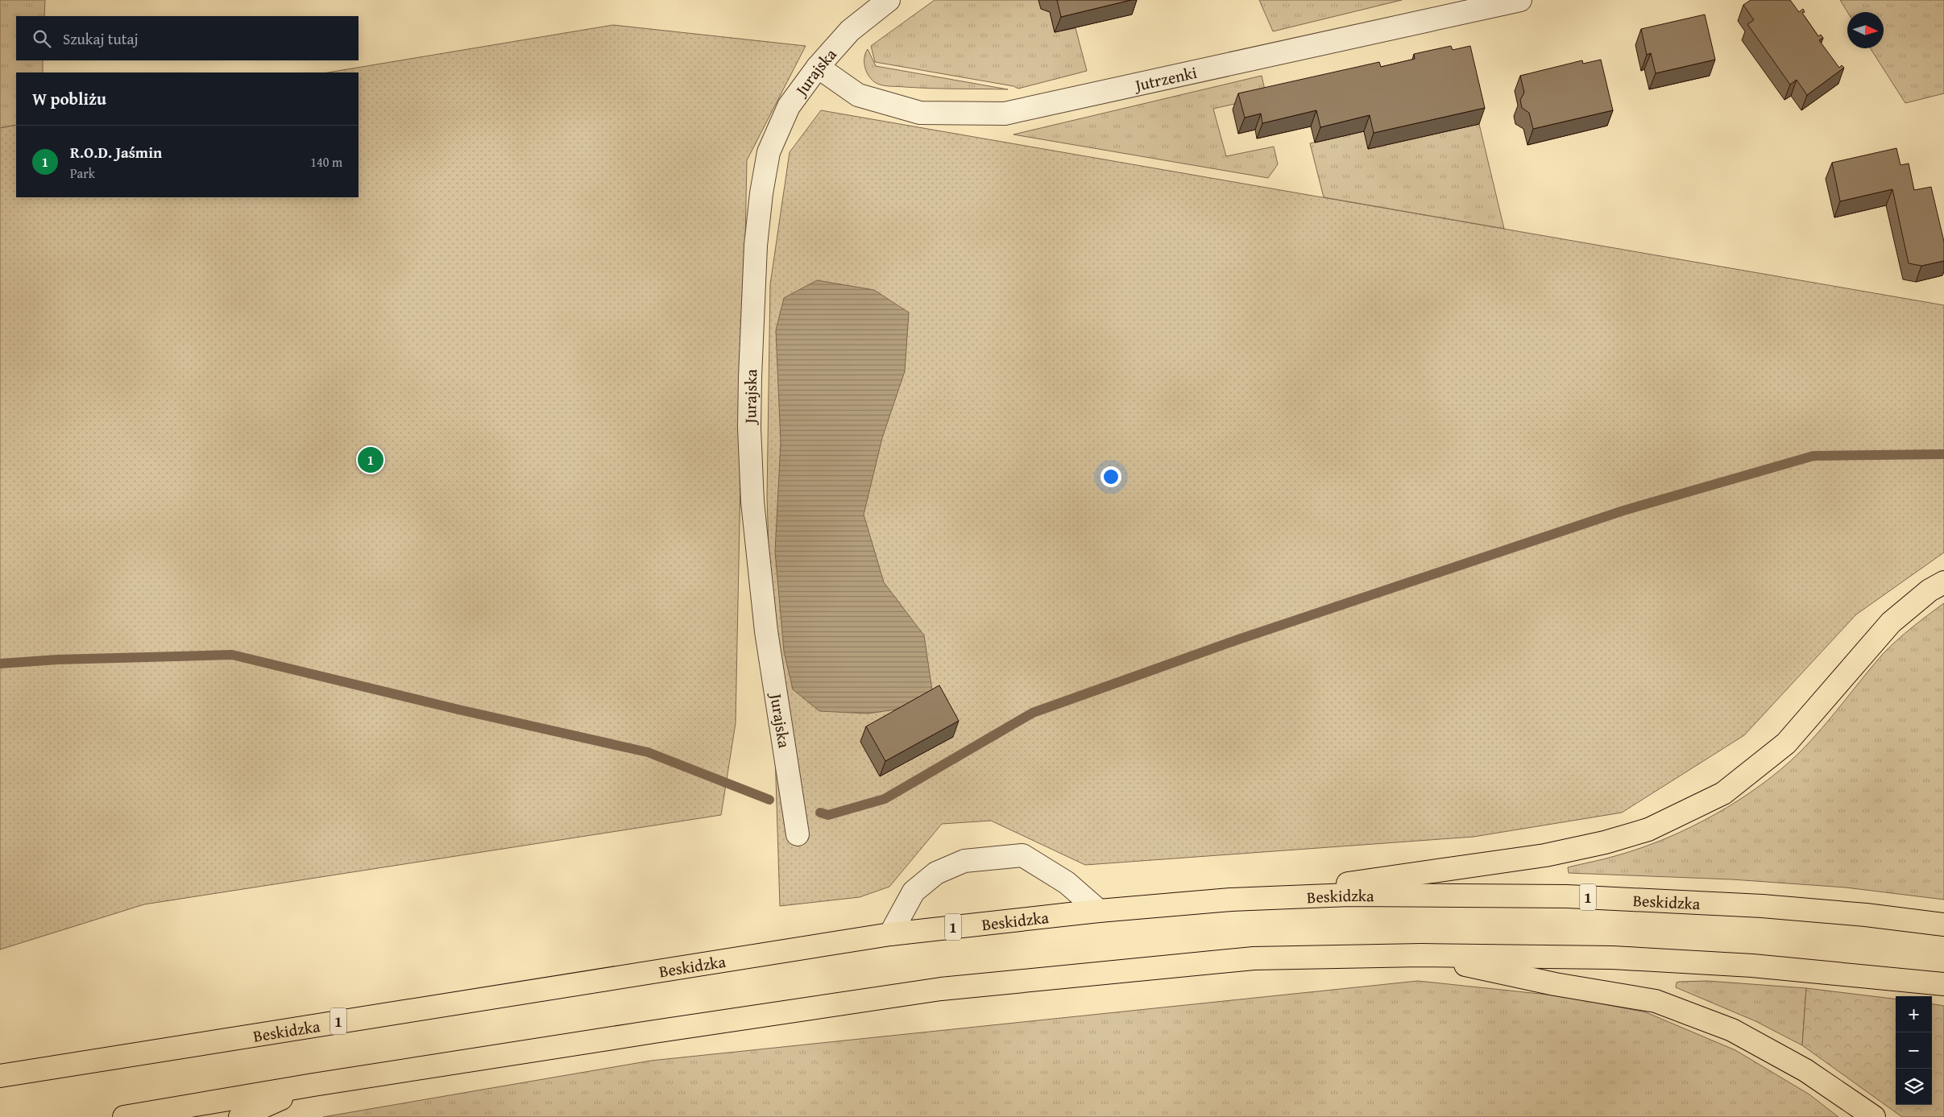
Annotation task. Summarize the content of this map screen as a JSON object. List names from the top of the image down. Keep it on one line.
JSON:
{"streets":{"main road":["Beskidzka","1"],"street":["Jurajska","Jutrzenki"]},"crossings":[["Jurajska","Jutrzenki"]],"north":"right","page":{"search":"Szukaj tutaj","heading":"W pobliżu","list":[{"mark":"1","name":"R.O.D. Jaśmin","note":"Park","value":"140 m"}],"pins":"1","map_buttons":["+","−"]}}
